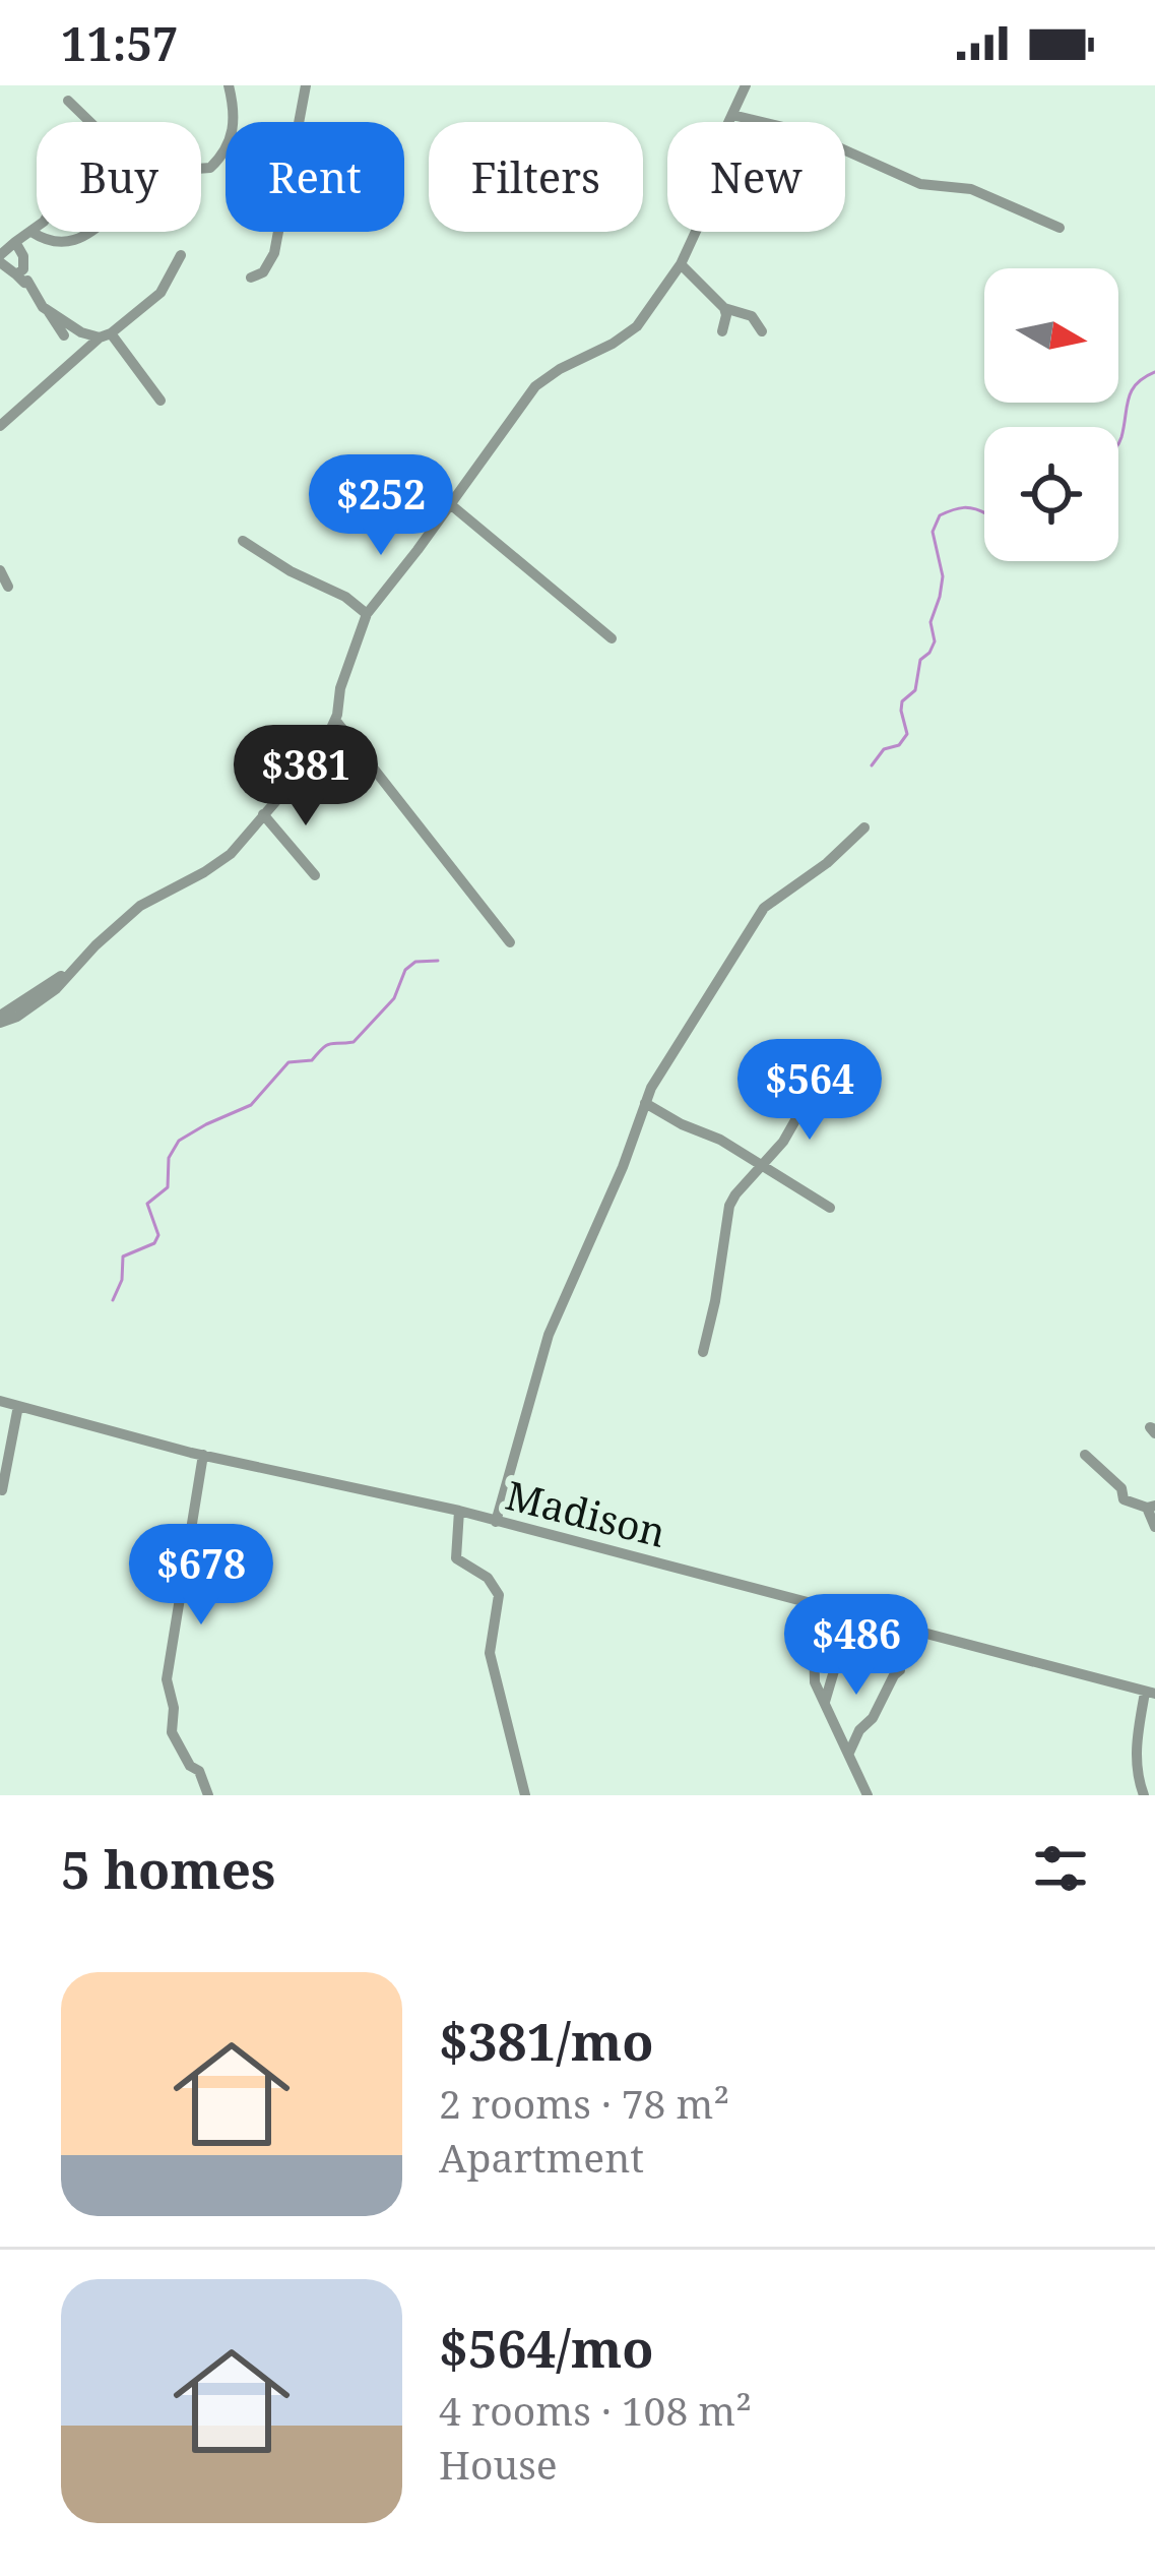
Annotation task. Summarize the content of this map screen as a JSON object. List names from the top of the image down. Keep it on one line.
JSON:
{"streets":{"street":["Madison"]},"north":"right","page":{"status":"11:57","chip":["Buy","Rent","Filters","New"],"price":["$252","$381","$564","$678","$486"],"heading":"5 homes","list":[{"name":"$381/mo","note":"2 rooms · 78 m² · Apartment"},{"name":"$564/mo","note":"4 rooms · 108 m² · House"}]}}
